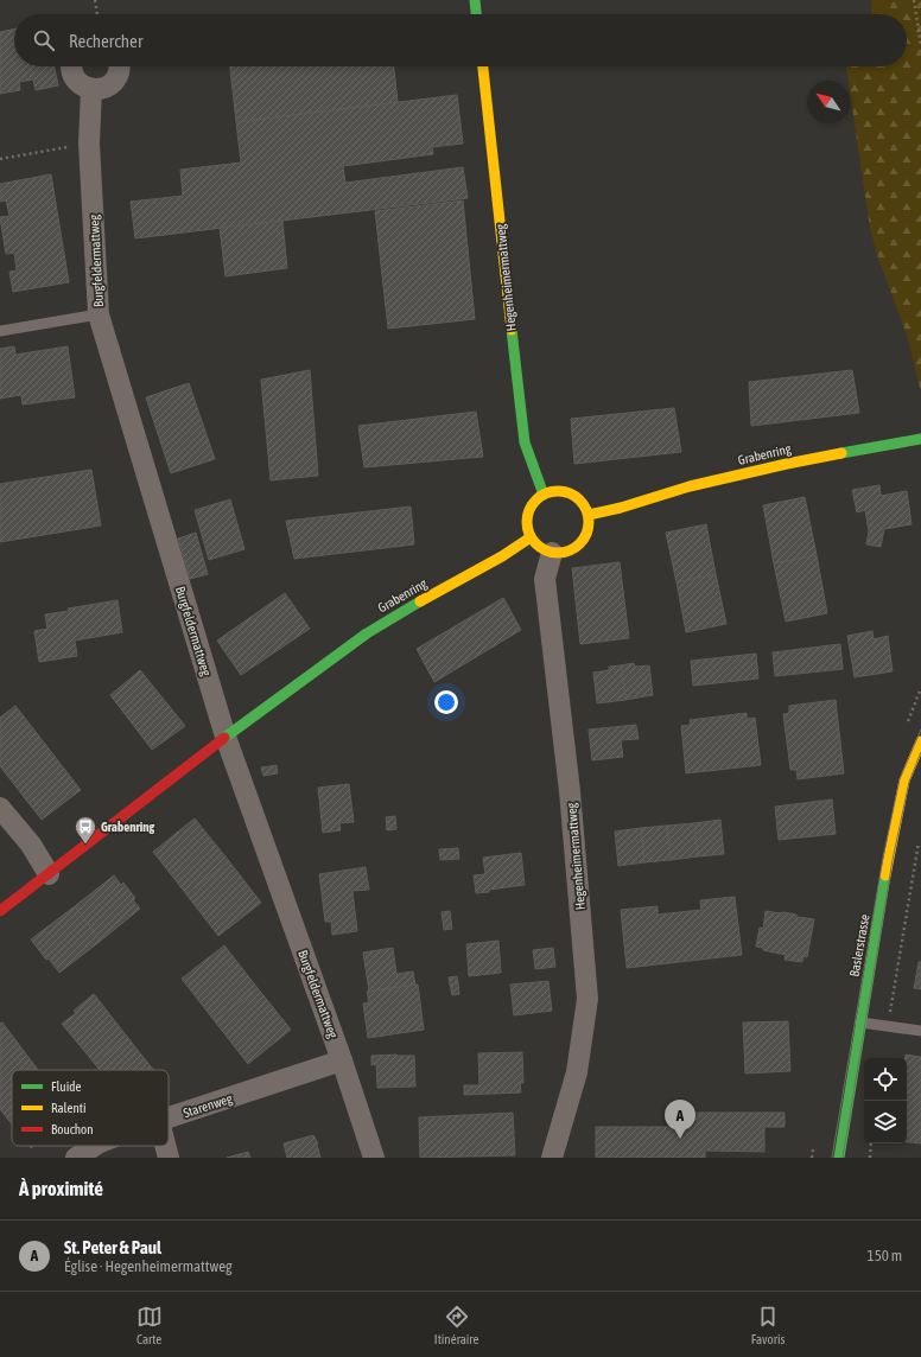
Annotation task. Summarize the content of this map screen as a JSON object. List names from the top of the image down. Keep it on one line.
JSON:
{"streets":{"main road":["Hegenheimermattweg","Grabenring","Baslerstrasse"],"street":["Burgfeldermattweg","Starenweg"]},"crossings":[["Burgfeldermattweg","Grabenring"],["Burgfeldermattweg","Starenweg"],["Hegenheimermattweg","Grabenring"]],"places":{"bus stop":["Grabenring"]},"legend":["Fluide","Ralenti","Bouchon"],"north":"top left","page":{"search":"Rechercher","pins":"A","heading":"À proximité","list":[{"mark":"A","name":"St. Peter & Paul","note":"Église · Hegenheimermattweg","value":"150 m"}],"nav":["Carte","Itinéraire","Favoris"]}}
